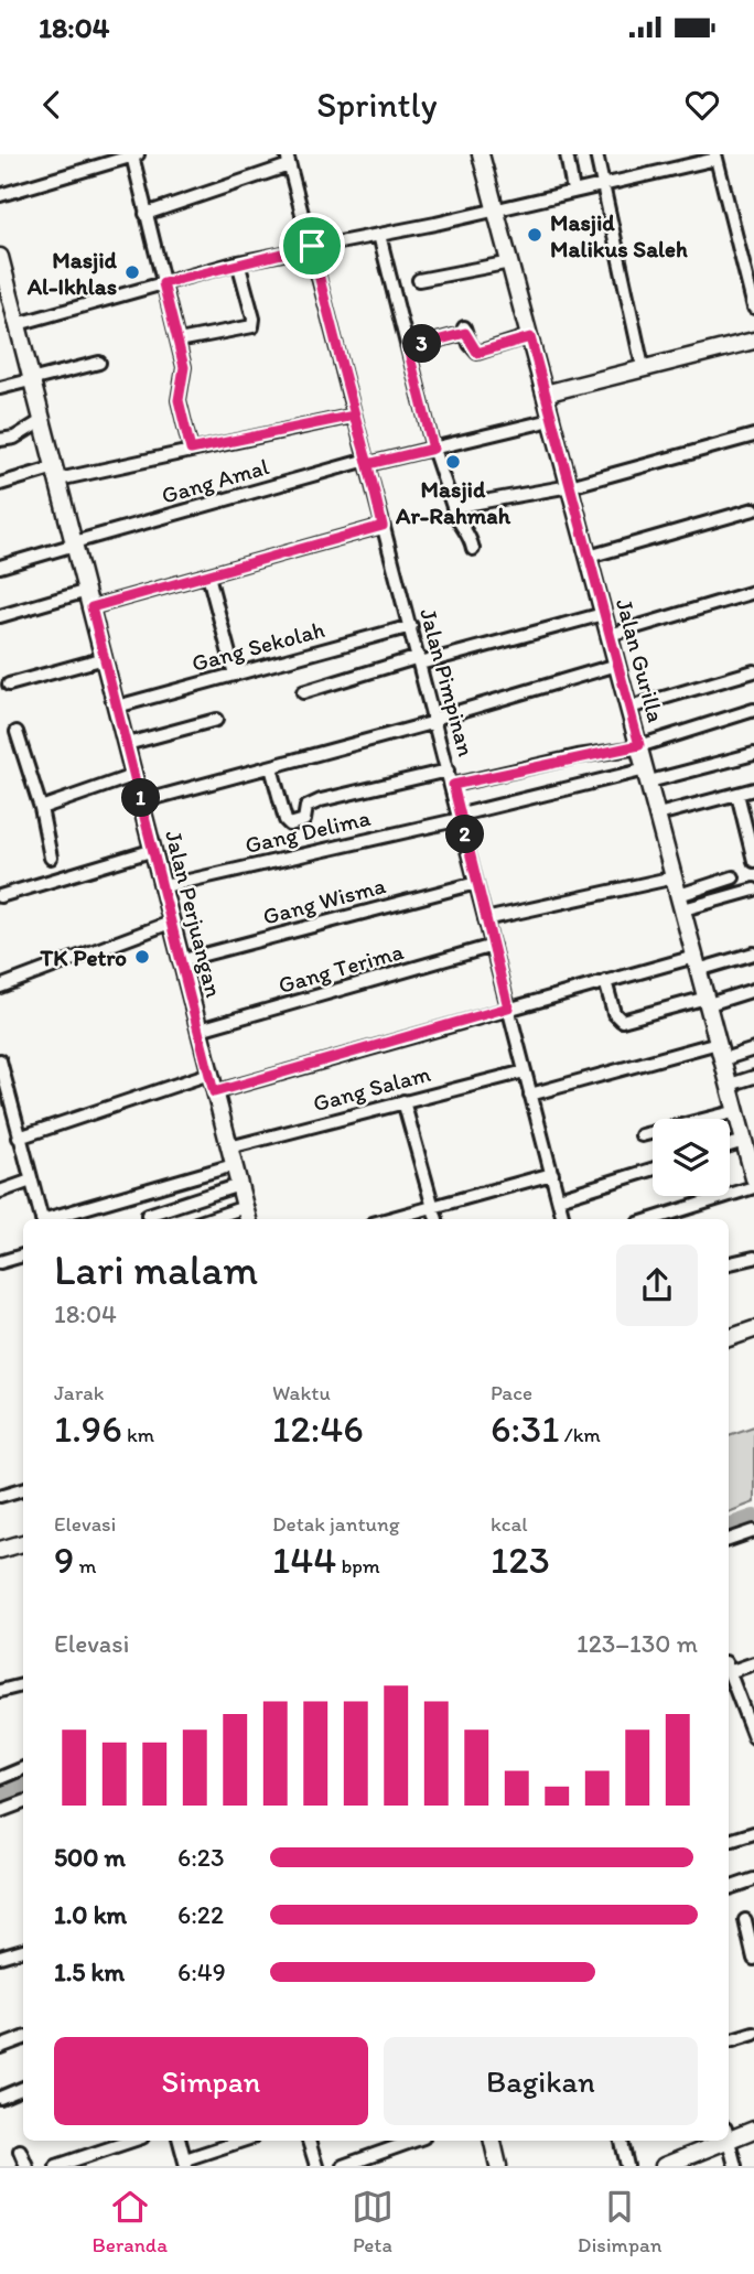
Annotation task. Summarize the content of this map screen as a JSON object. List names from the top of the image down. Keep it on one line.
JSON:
{"streets":{"street":["Gang Amal","Gang Sekolah","Jalan Gurilla","Jalan Pimpinan","Gang Delima","Gang Wisma","Jalan Perjuangan","Gang Terima","Gang Salam"]},"crossings":[["Gang Amal","Jalan Gurilla"],["Gang Amal","Jalan Pimpinan"],["Gang Amal","Jalan Perjuangan"],["Gang Sekolah","Jalan Pimpinan"],["Gang Sekolah","Jalan Perjuangan"],["Jalan Gurilla","Gang Delima"],["Jalan Pimpinan","Gang Delima"],["Jalan Pimpinan","Gang Wisma"],["Jalan Pimpinan","Gang Terima"],["Jalan Pimpinan","Gang Salam"],["Gang Delima","Jalan Perjuangan"],["Gang Wisma","Jalan Perjuangan"],["Jalan Perjuangan","Gang Terima"],["Jalan Perjuangan","Gang Salam"]],"places":["Masjid Malikus Saleh","Masjid Al-Ikhlas","Masjid Ar-Rahmah","TK Petro"],"page":{"status":"18:04","header":"Sprintly","pins":["3","1","2"],"heading":["Lari malam","18:04"],"stats":[["Jarak","1.96 km"],["Waktu","12:46"],["Pace","6:31 /km"],["Elevasi","9 m"],["Detak jantung","144 bpm"],["kcal","123"]],"chart":["Elevasi","123–130 m"],"list":[{"name":"500 m","note":"6:23"},{"name":"1.0 km","note":"6:22"},{"name":"1.5 km","note":"6:49"}],"buttons":["Simpan","Bagikan"],"tabs":["Beranda","Peta","Disimpan"]}}
